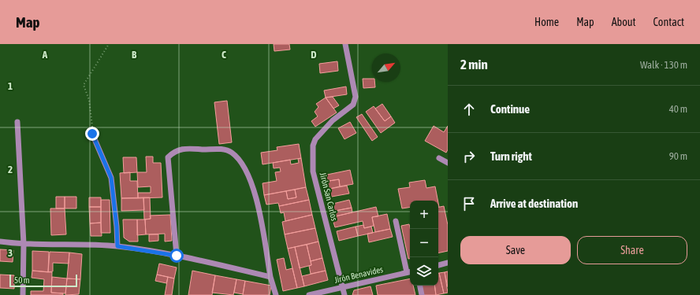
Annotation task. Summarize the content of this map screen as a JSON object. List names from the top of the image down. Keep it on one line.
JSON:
{"streets":{"street":["Jirón San Carlos","Jirón Benavides"]},"crossings":[["Jirón San Carlos","Jirón Benavides"]],"scale_bar":"50 m","north":"top right","page":{"header":"Map","nav":["Home","Map","About","Contact"],"heading":["2 min","Walk · 130 m"],"list":[["Continue","40 m"],["Turn right","90 m"],"Arrive at destination"],"map_buttons":["+","−"],"buttons":["Save","Share"],"scale":"50 m"},"grid":{"columns":["A","B","C","D"],"rows":["1","2","3"]}}
